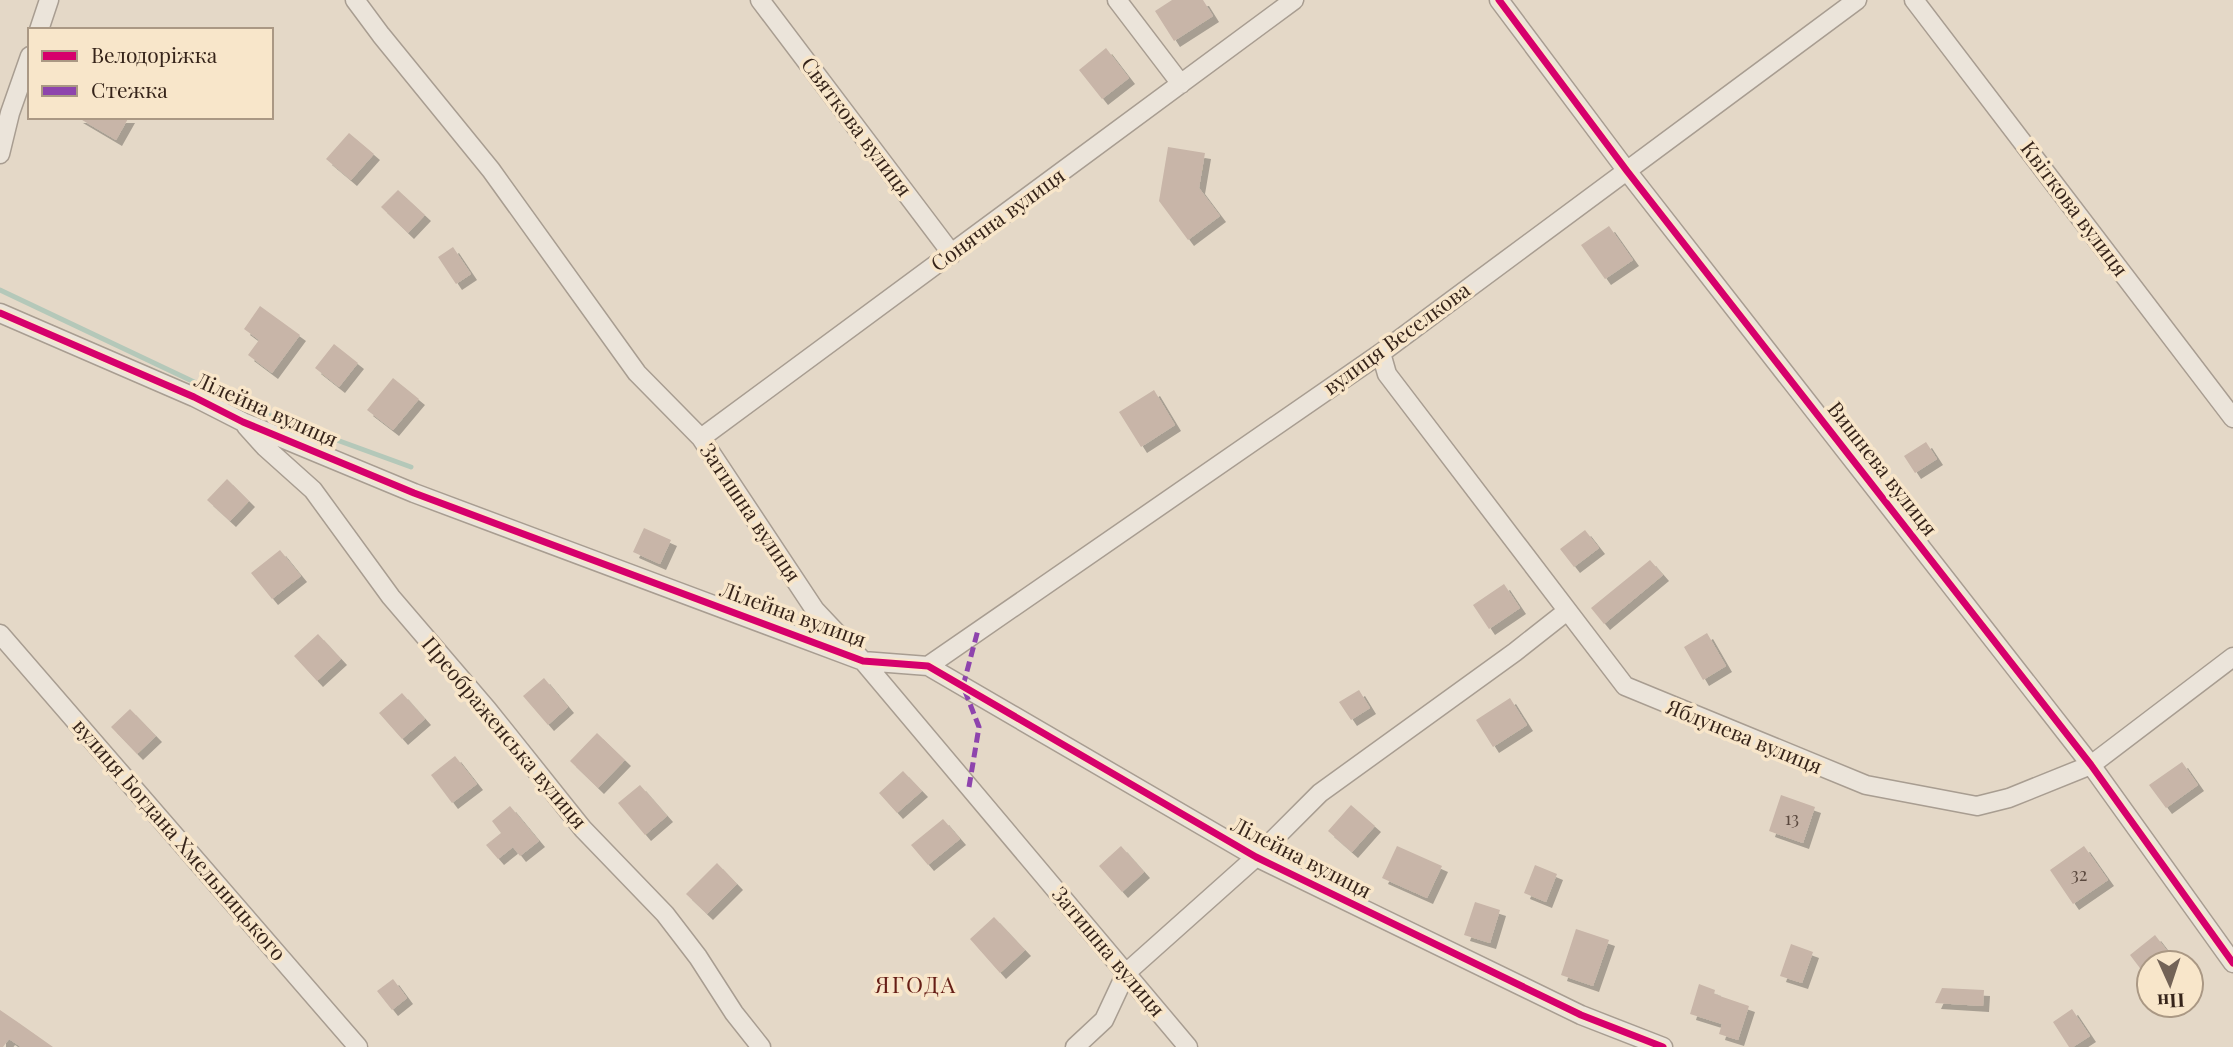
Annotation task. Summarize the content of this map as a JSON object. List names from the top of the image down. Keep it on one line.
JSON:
{"streets":{"street":["Святкова вулиця","Квіткова вулиця","Сонячна вулиця","вулиця Веселкова","Лілейна вулиця","Вишнева вулиця","Затишна вулиця","Преображенська вулиця","Яблунева вулиця","вулиця Богдана Хмельницького"]},"crossings":[["Святкова вулиця","Сонячна вулиця"],["Сонячна вулиця","Затишна вулиця"],["вулиця Веселкова","Лілейна вулиця"],["вулиця Веселкова","Вишнева вулиця"],["вулиця Веселкова","Яблунева вулиця"],["Лілейна вулиця","Затишна вулиця"],["Лілейна вулиця","Преображенська вулиця"],["Вишнева вулиця","Яблунева вулиця"]],"districts":["ЯГОДА"],"house_numbers":["13","32"],"legend":["Велодоріжка","Стежка"],"north":"bottom"}
